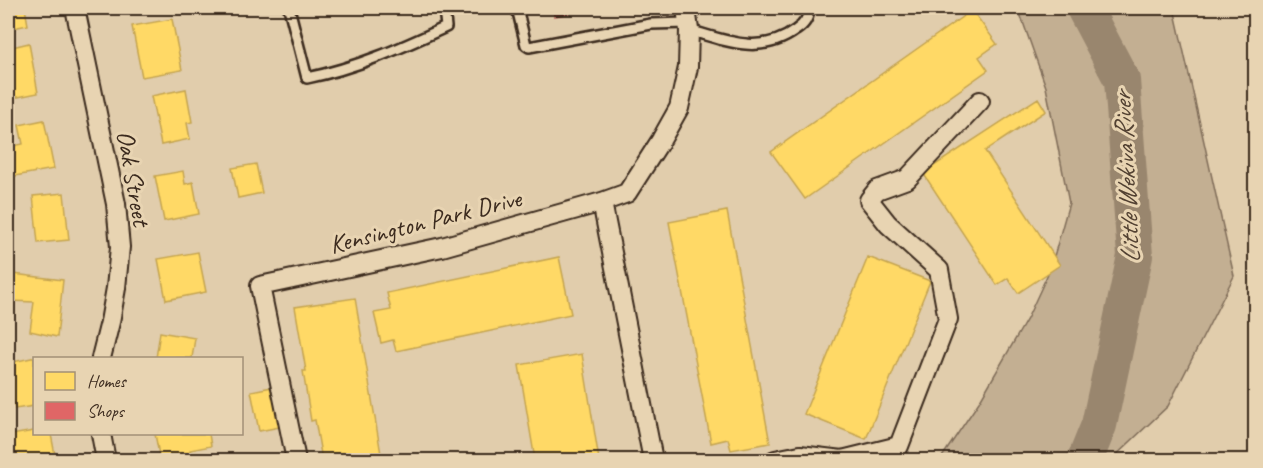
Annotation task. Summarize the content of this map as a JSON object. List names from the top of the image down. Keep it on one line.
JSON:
{"streets":{"street":["Oak Street","Kensington Park Drive"]},"water":["Little Wekiva River"],"legend":["Homes","Shops"]}
